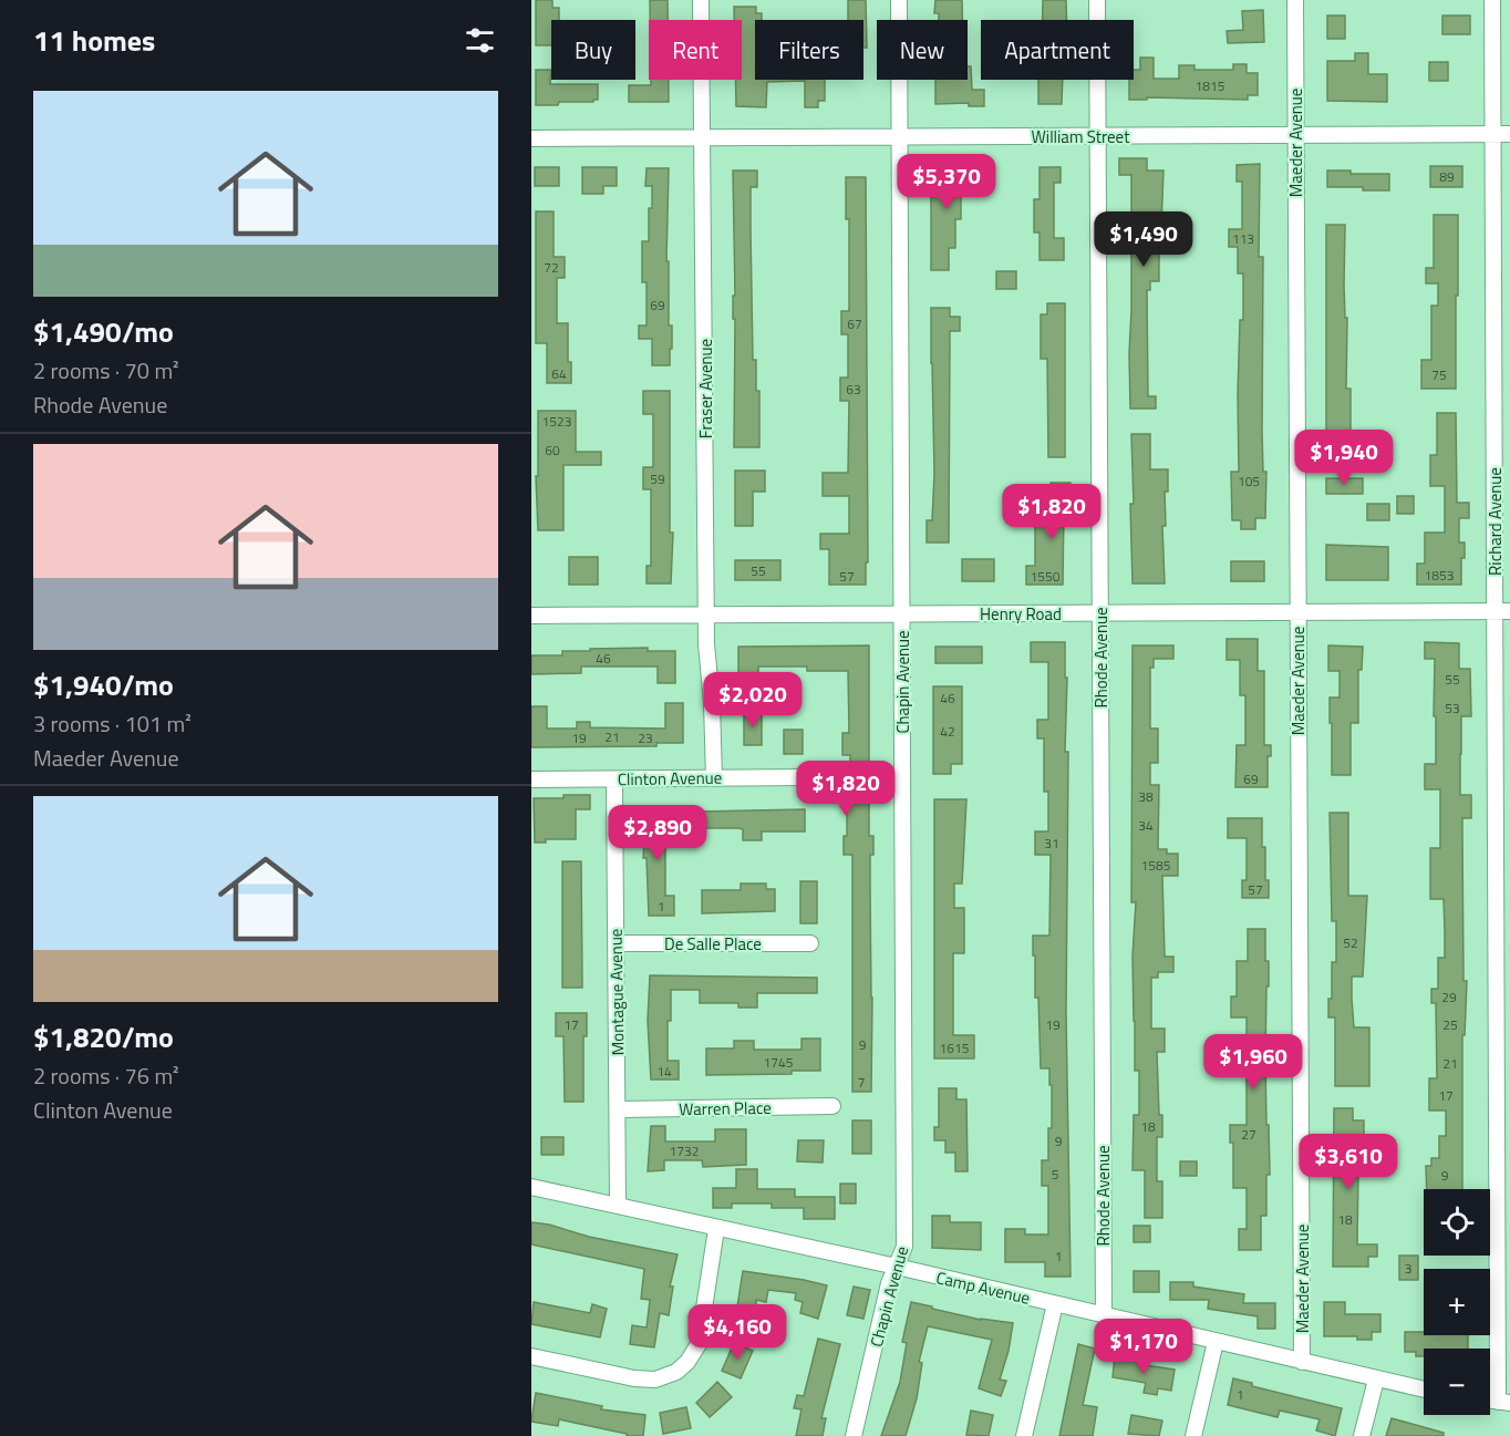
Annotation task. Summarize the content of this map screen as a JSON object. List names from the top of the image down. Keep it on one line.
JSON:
{"streets":{"street":["William Street","Maeder Avenue","Fraser Avenue","Richard Avenue","Henry Road","Rhode Avenue","Chapin Avenue","Clinton Avenue","De Salle Place","Montague Avenue","Warren Place","Camp Avenue"]},"crossings":[["William Street","Maeder Avenue"],["William Street","Fraser Avenue"],["William Street","Richard Avenue"],["William Street","Rhode Avenue"],["William Street","Chapin Avenue"],["Maeder Avenue","Henry Road"],["Maeder Avenue","Camp Avenue"],["Fraser Avenue","Henry Road"],["Fraser Avenue","Clinton Avenue"],["Richard Avenue","Henry Road"],["Henry Road","Rhode Avenue"],["Henry Road","Chapin Avenue"],["Rhode Avenue","Camp Avenue"],["Chapin Avenue","Camp Avenue"],["Clinton Avenue","Montague Avenue"],["De Salle Place","Montague Avenue"],["Montague Avenue","Warren Place"],["Montague Avenue","Camp Avenue"]],"house_numbers":["1815","89","113","72","69","67","64","75","63","1523","60","59","105","55","1853","57","1550","46","55","46","53","42","21","19","23","69","38","34","31","1585","57","1","52","29","17","19","25","9","1615","1745","21","14","7","17","18","27","9","1732","5","9","18","1","3","1"],"page":{"heading":"11 homes","chip":["Buy","Rent","Filters","New","Apartment"],"list":[{"name":"$1,490/mo","note":"2 rooms · 70 m² · Rhode Avenue"},{"name":"$1,940/mo","note":"3 rooms · 101 m² · Maeder Avenue"},{"name":"$1,820/mo","note":"2 rooms · 76 m² · Clinton Avenue"}],"price":["$5,370","$1,490","$1,940","$1,820","$2,020","$1,820","$2,890","$1,960","$3,610","$4,160","$1,170"],"map_buttons":["+","−"]}}
